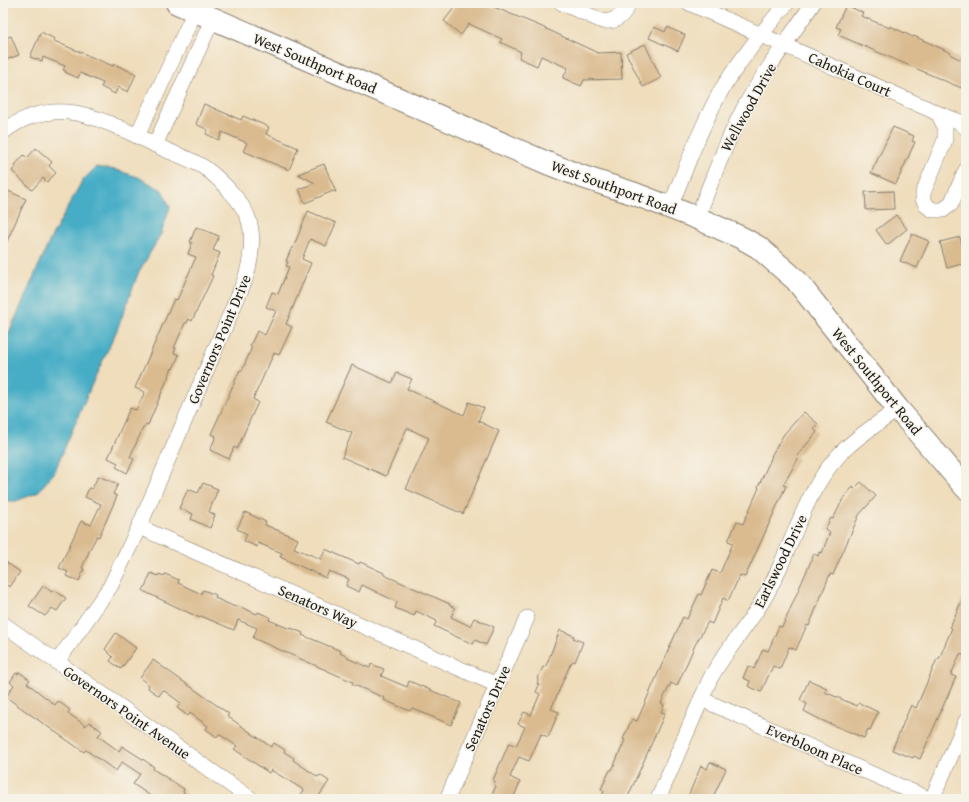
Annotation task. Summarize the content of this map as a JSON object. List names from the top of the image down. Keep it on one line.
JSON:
{"streets":{"main road":["West Southport Road"],"street":["Cahokia Court","Wellwood Drive","Governors Point Drive","Earlswood Drive","Senators Way","Senators Drive","Governors Point Avenue","Everbloom Place"]},"crossings":[["West Southport Road","Wellwood Drive"],["West Southport Road","Earlswood Drive"],["Cahokia Court","Wellwood Drive"],["Governors Point Drive","Senators Way"],["Governors Point Drive","Governors Point Avenue"],["Earlswood Drive","Everbloom Place"],["Senators Way","Senators Drive"]]}
